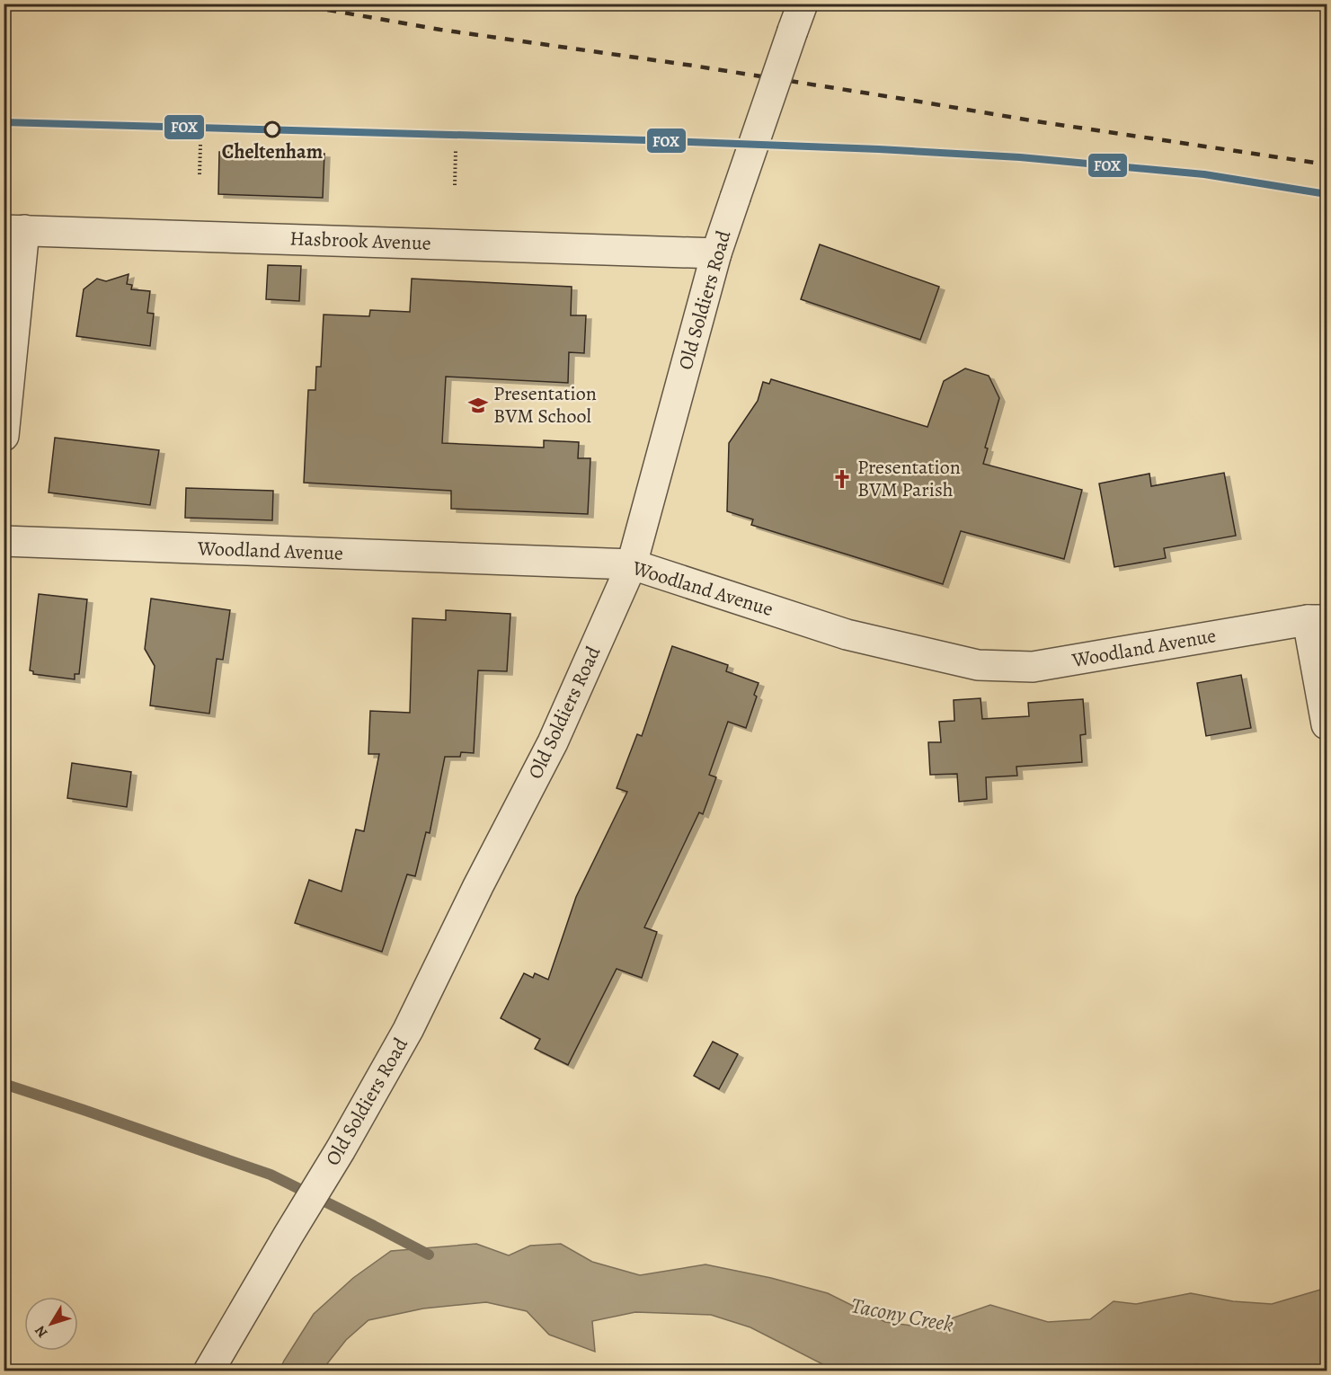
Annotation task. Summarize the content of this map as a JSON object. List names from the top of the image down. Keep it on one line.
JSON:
{"streets":{"street":["Hasbrook Avenue","Old Soldiers Road","Woodland Avenue"]},"crossings":[["Hasbrook Avenue","Old Soldiers Road"],["Old Soldiers Road","Woodland Avenue"]],"water":["Tacony Creek"],"places":{"other":["Cheltenham"],"school or university":["Presentation BVM School"],"church":["Presentation BVM Parish"]},"lines":["transit line FOX"],"north":"bottom left"}
